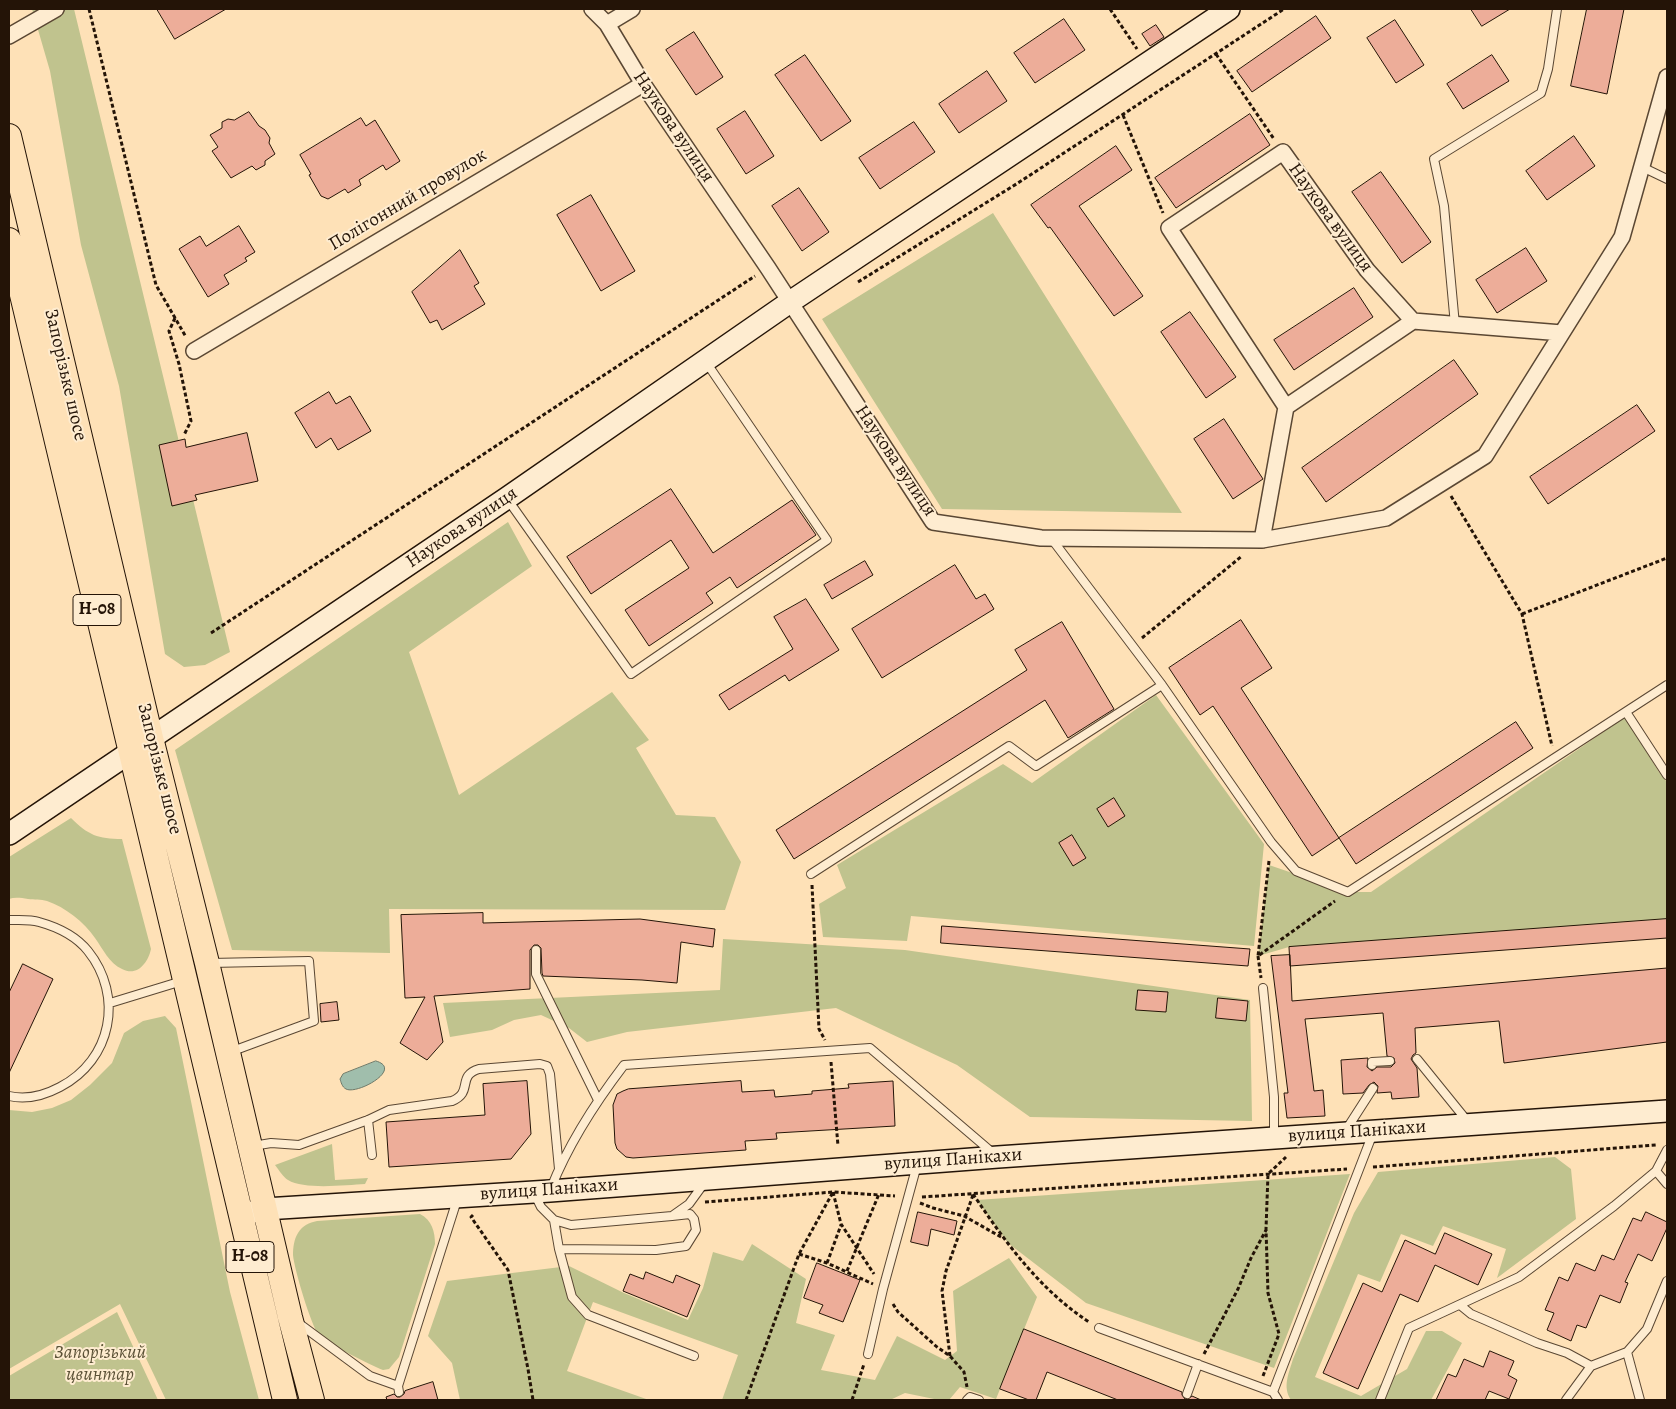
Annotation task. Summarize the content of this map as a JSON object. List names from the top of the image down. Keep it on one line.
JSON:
{"streets":{"main road":["Запорізьке шосе","Н-08"],"street":["Наукова вулиця","Полігонний провулок","вулиця Панікахи"]},"crossings":[["Наукова вулиця","Полігонний провулок"],["Наукова вулиця","Запорізьке шосе"],["Запорізьке шосе","вулиця Панікахи"]],"parks":["Запорізький цвинтар"]}
